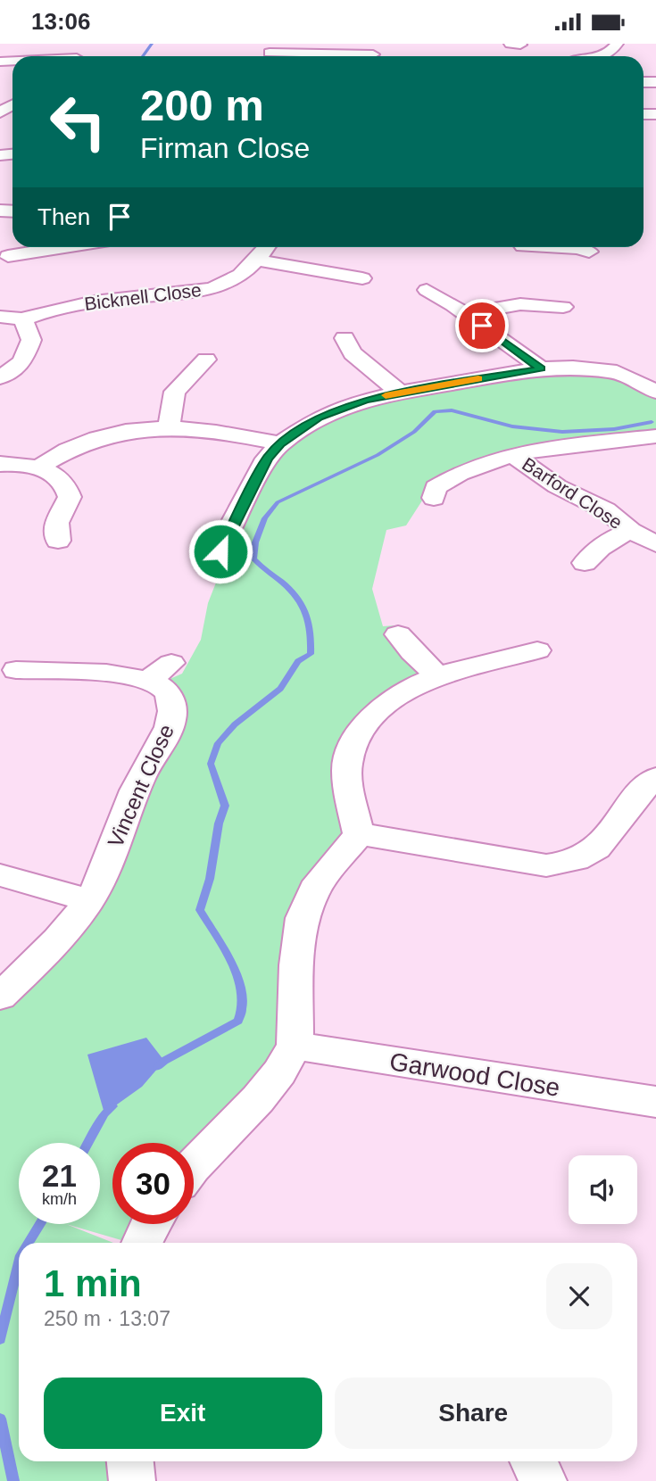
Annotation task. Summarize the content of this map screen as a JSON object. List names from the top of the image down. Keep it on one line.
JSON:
{"streets":{"street":["Bicknell Close","Barford Close","Vincent Close","Garwood Close"]},"page":{"status":"13:06","turn":["200 m","Firman Close"],"then":"Then","speed":"21 km/h","limit":"30","heading":["1 min","250 m · 13:07"],"buttons":["Exit","Share"]}}
